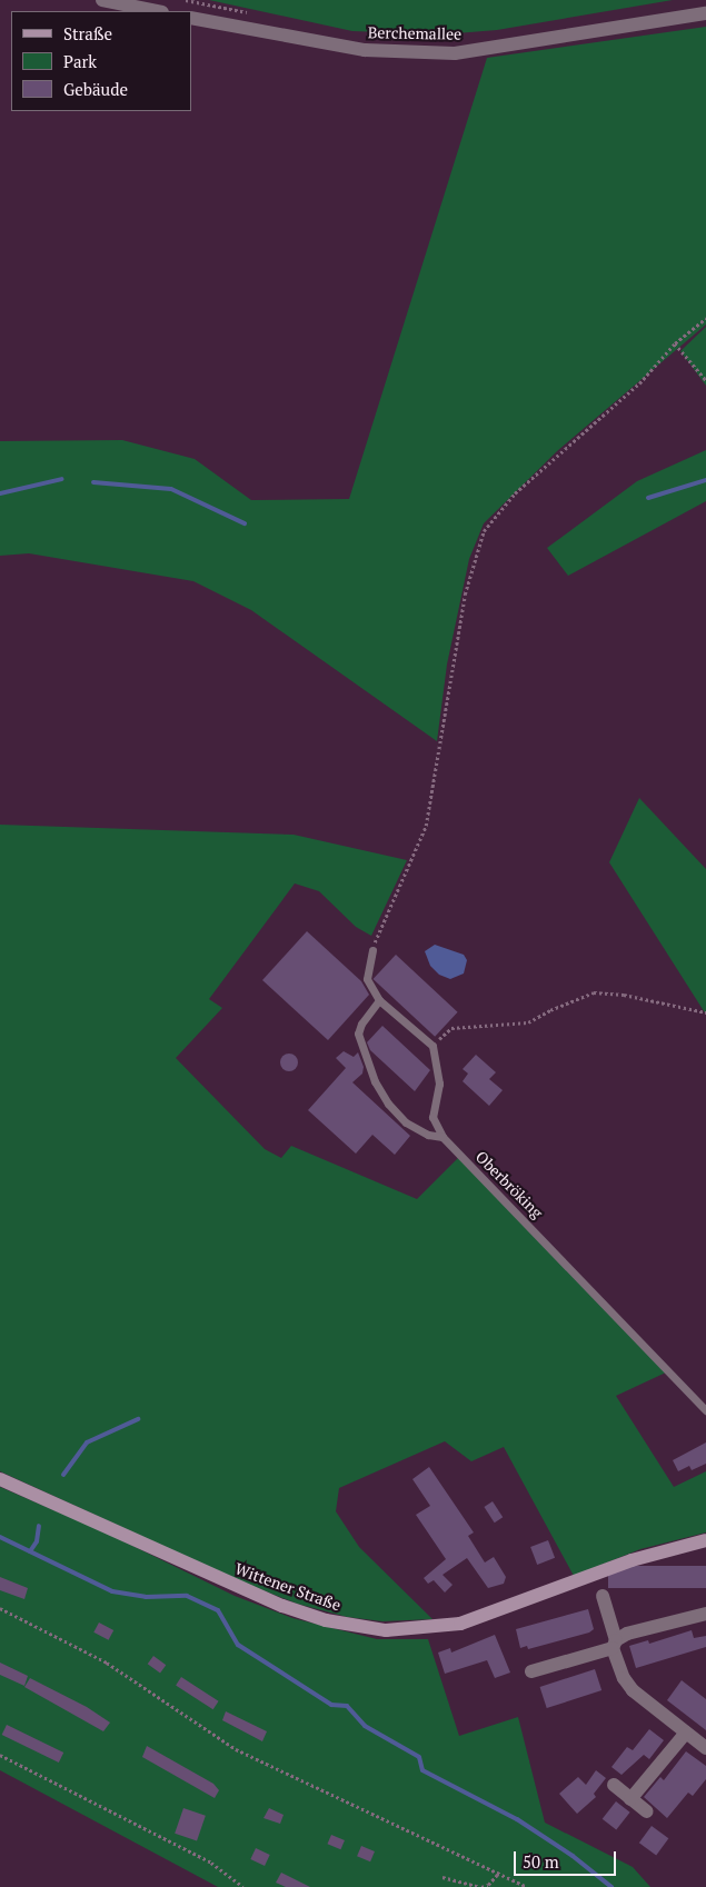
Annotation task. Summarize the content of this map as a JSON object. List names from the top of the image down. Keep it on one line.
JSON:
{"streets":{"main road":["Wittener Straße"],"street":["Berchemallee"],"lane":["Oberbröking"]},"legend":["Straße","Park","Gebäude"],"scale_bar":"50 m"}
